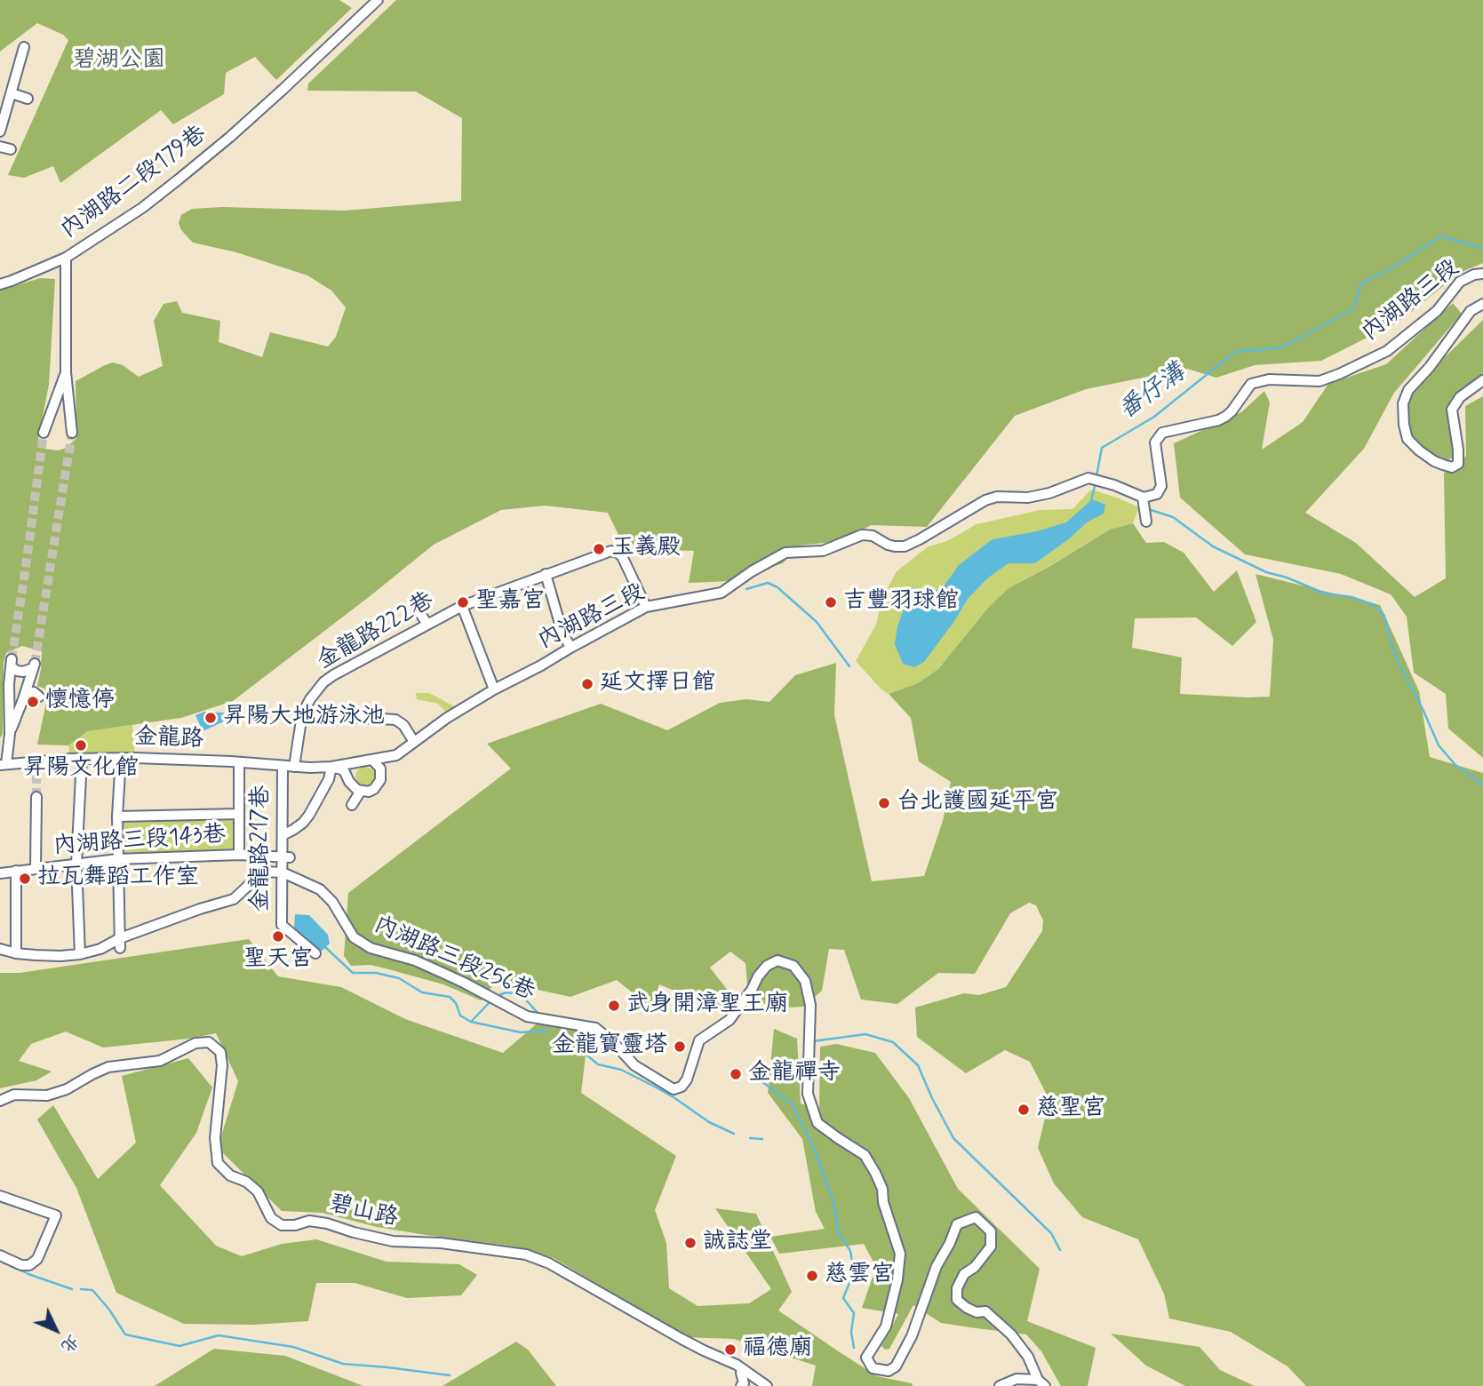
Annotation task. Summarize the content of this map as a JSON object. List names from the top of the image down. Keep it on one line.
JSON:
{"streets":{"street":["內湖路二段179巷","內湖路三段","金龍路222巷","金龍路","內湖路三段143巷","金龍路217巷","內湖路三段256巷","碧山路"]},"crossings":[["內湖路三段","金龍路222巷"],["內湖路三段","金龍路"],["金龍路222巷","金龍路"],["金龍路","金龍路217巷"],["內湖路三段143巷","金龍路217巷"],["金龍路217巷","內湖路三段256巷"]],"water":["番仔溝"],"parks":["碧湖公園"],"places":["玉義殿","聖嘉宮","吉豐羽球館","延文擇日館","懷憶停","昇陽大地游泳池","昇陽文化館","台北護國延平宮","拉瓦舞蹈工作室","聖天宮","武身開漳聖王廟","金龍寶靈塔","金龍禪寺","慈聖宮","誠誌堂","慈雲宮","福德廟"],"north":"bottom right"}
